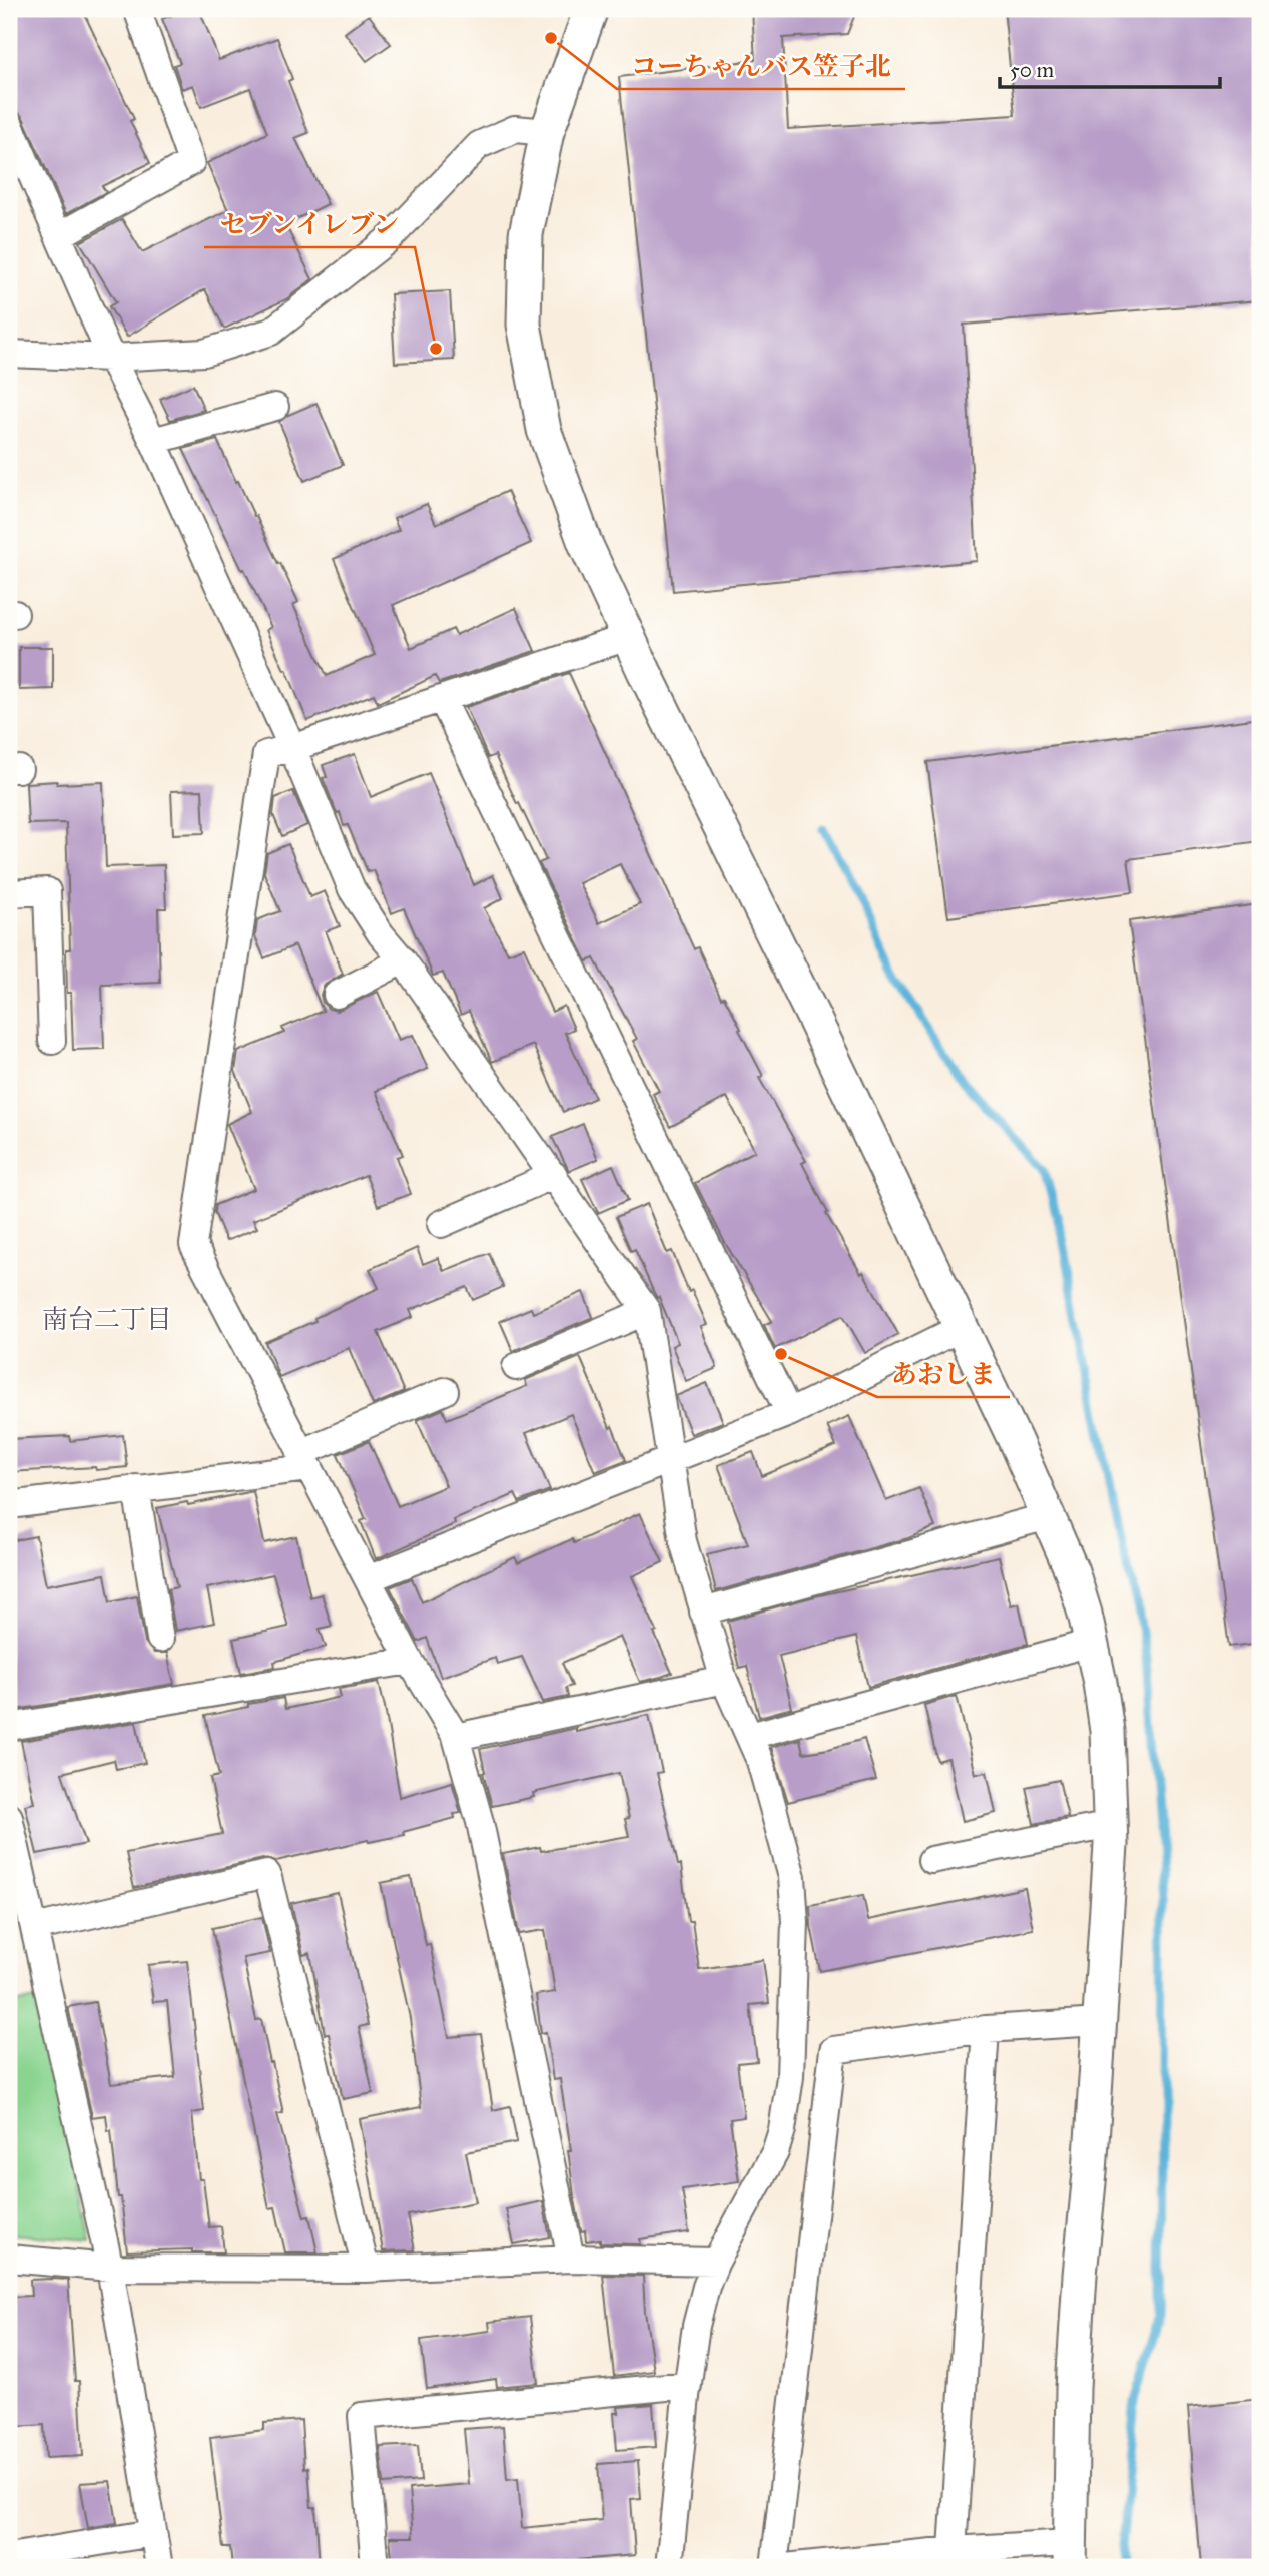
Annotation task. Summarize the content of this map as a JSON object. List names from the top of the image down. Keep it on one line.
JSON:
{"districts":["南台二丁目"],"places":["コーちゃんバス笠子北","セブンイレブン","あおしま"],"scale_bar":"50 m"}
